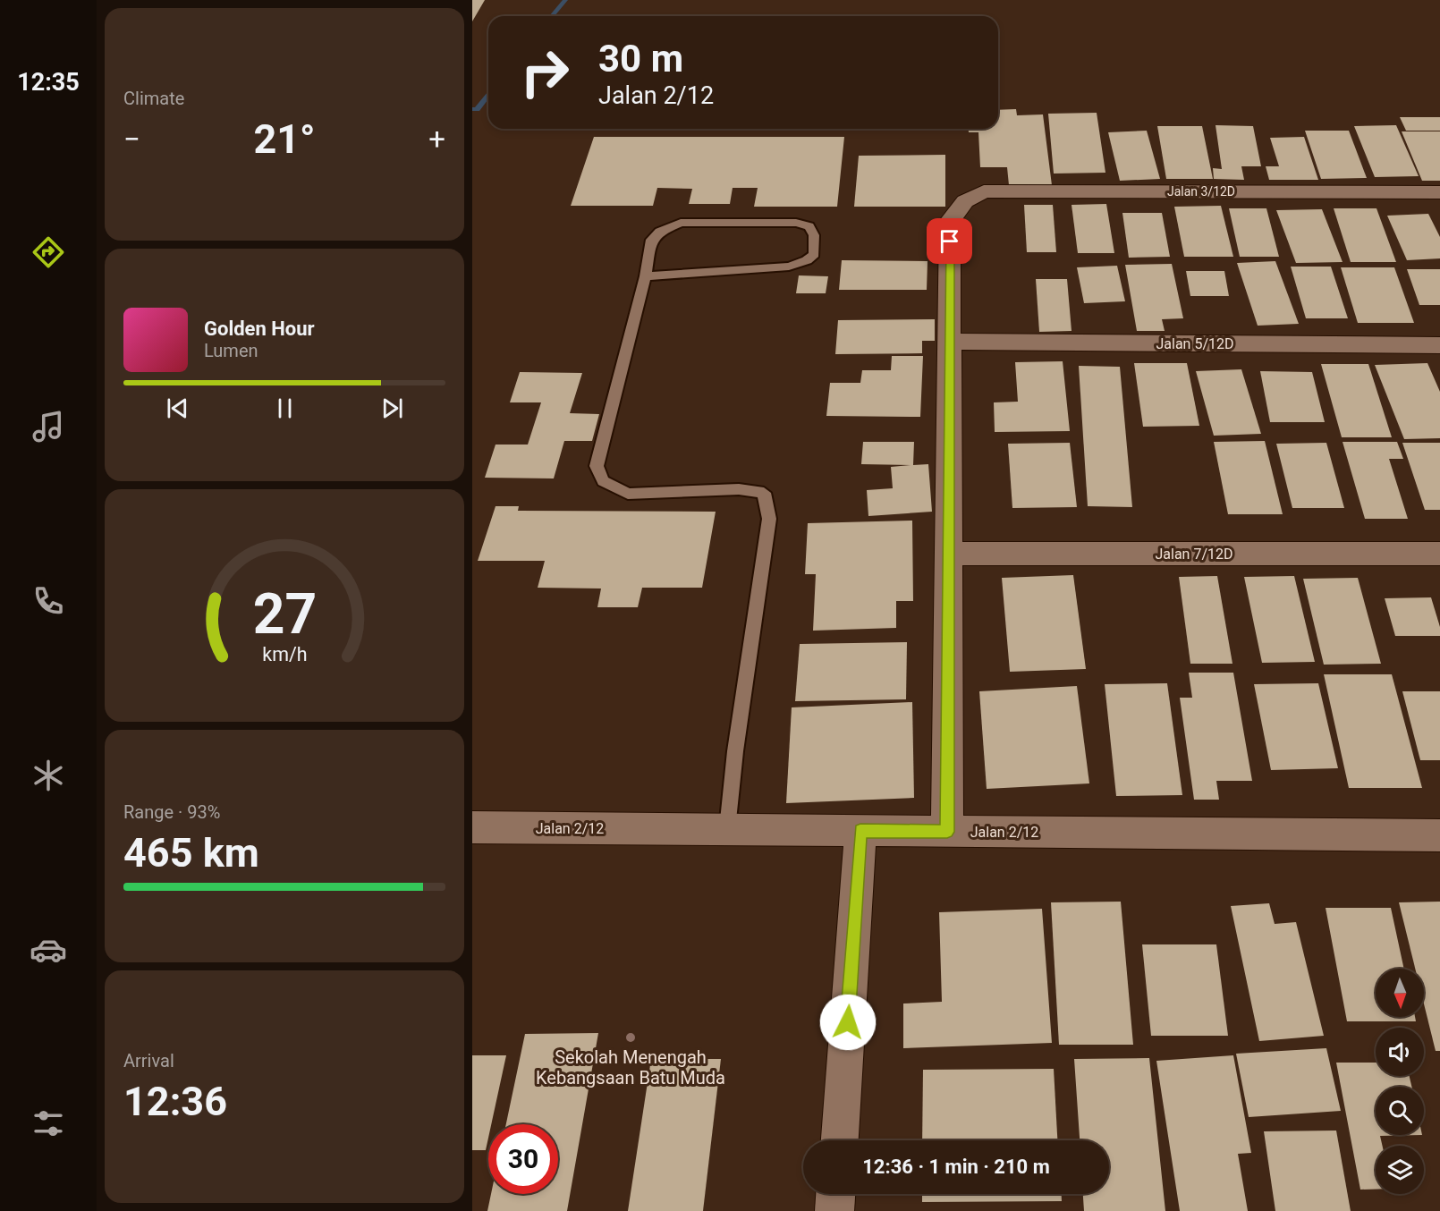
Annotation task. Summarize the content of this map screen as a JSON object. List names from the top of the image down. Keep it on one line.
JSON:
{"streets":{"street":["Jalan 3/12D","Jalan 5/12D","Jalan 7/12D","Jalan 2/12"]},"crossings":[["Jalan 3/12D","Jalan 5/12D"]],"places":["Sekolah Menengah Kebangsaan Batu Muda"],"north":"bottom","page":{"tabs":"12:35","tile":["Climate",["Range · 93%","465 km"],["Arrival","12:36"]],"turn":["30 m","Jalan 2/12"],"heat":["−","21°","+"],"song":["Golden Hour","Lumen"],"limit":"30","trip":"12:36 · 1 min · 210 m","gauge":["27","km/h"]}}
